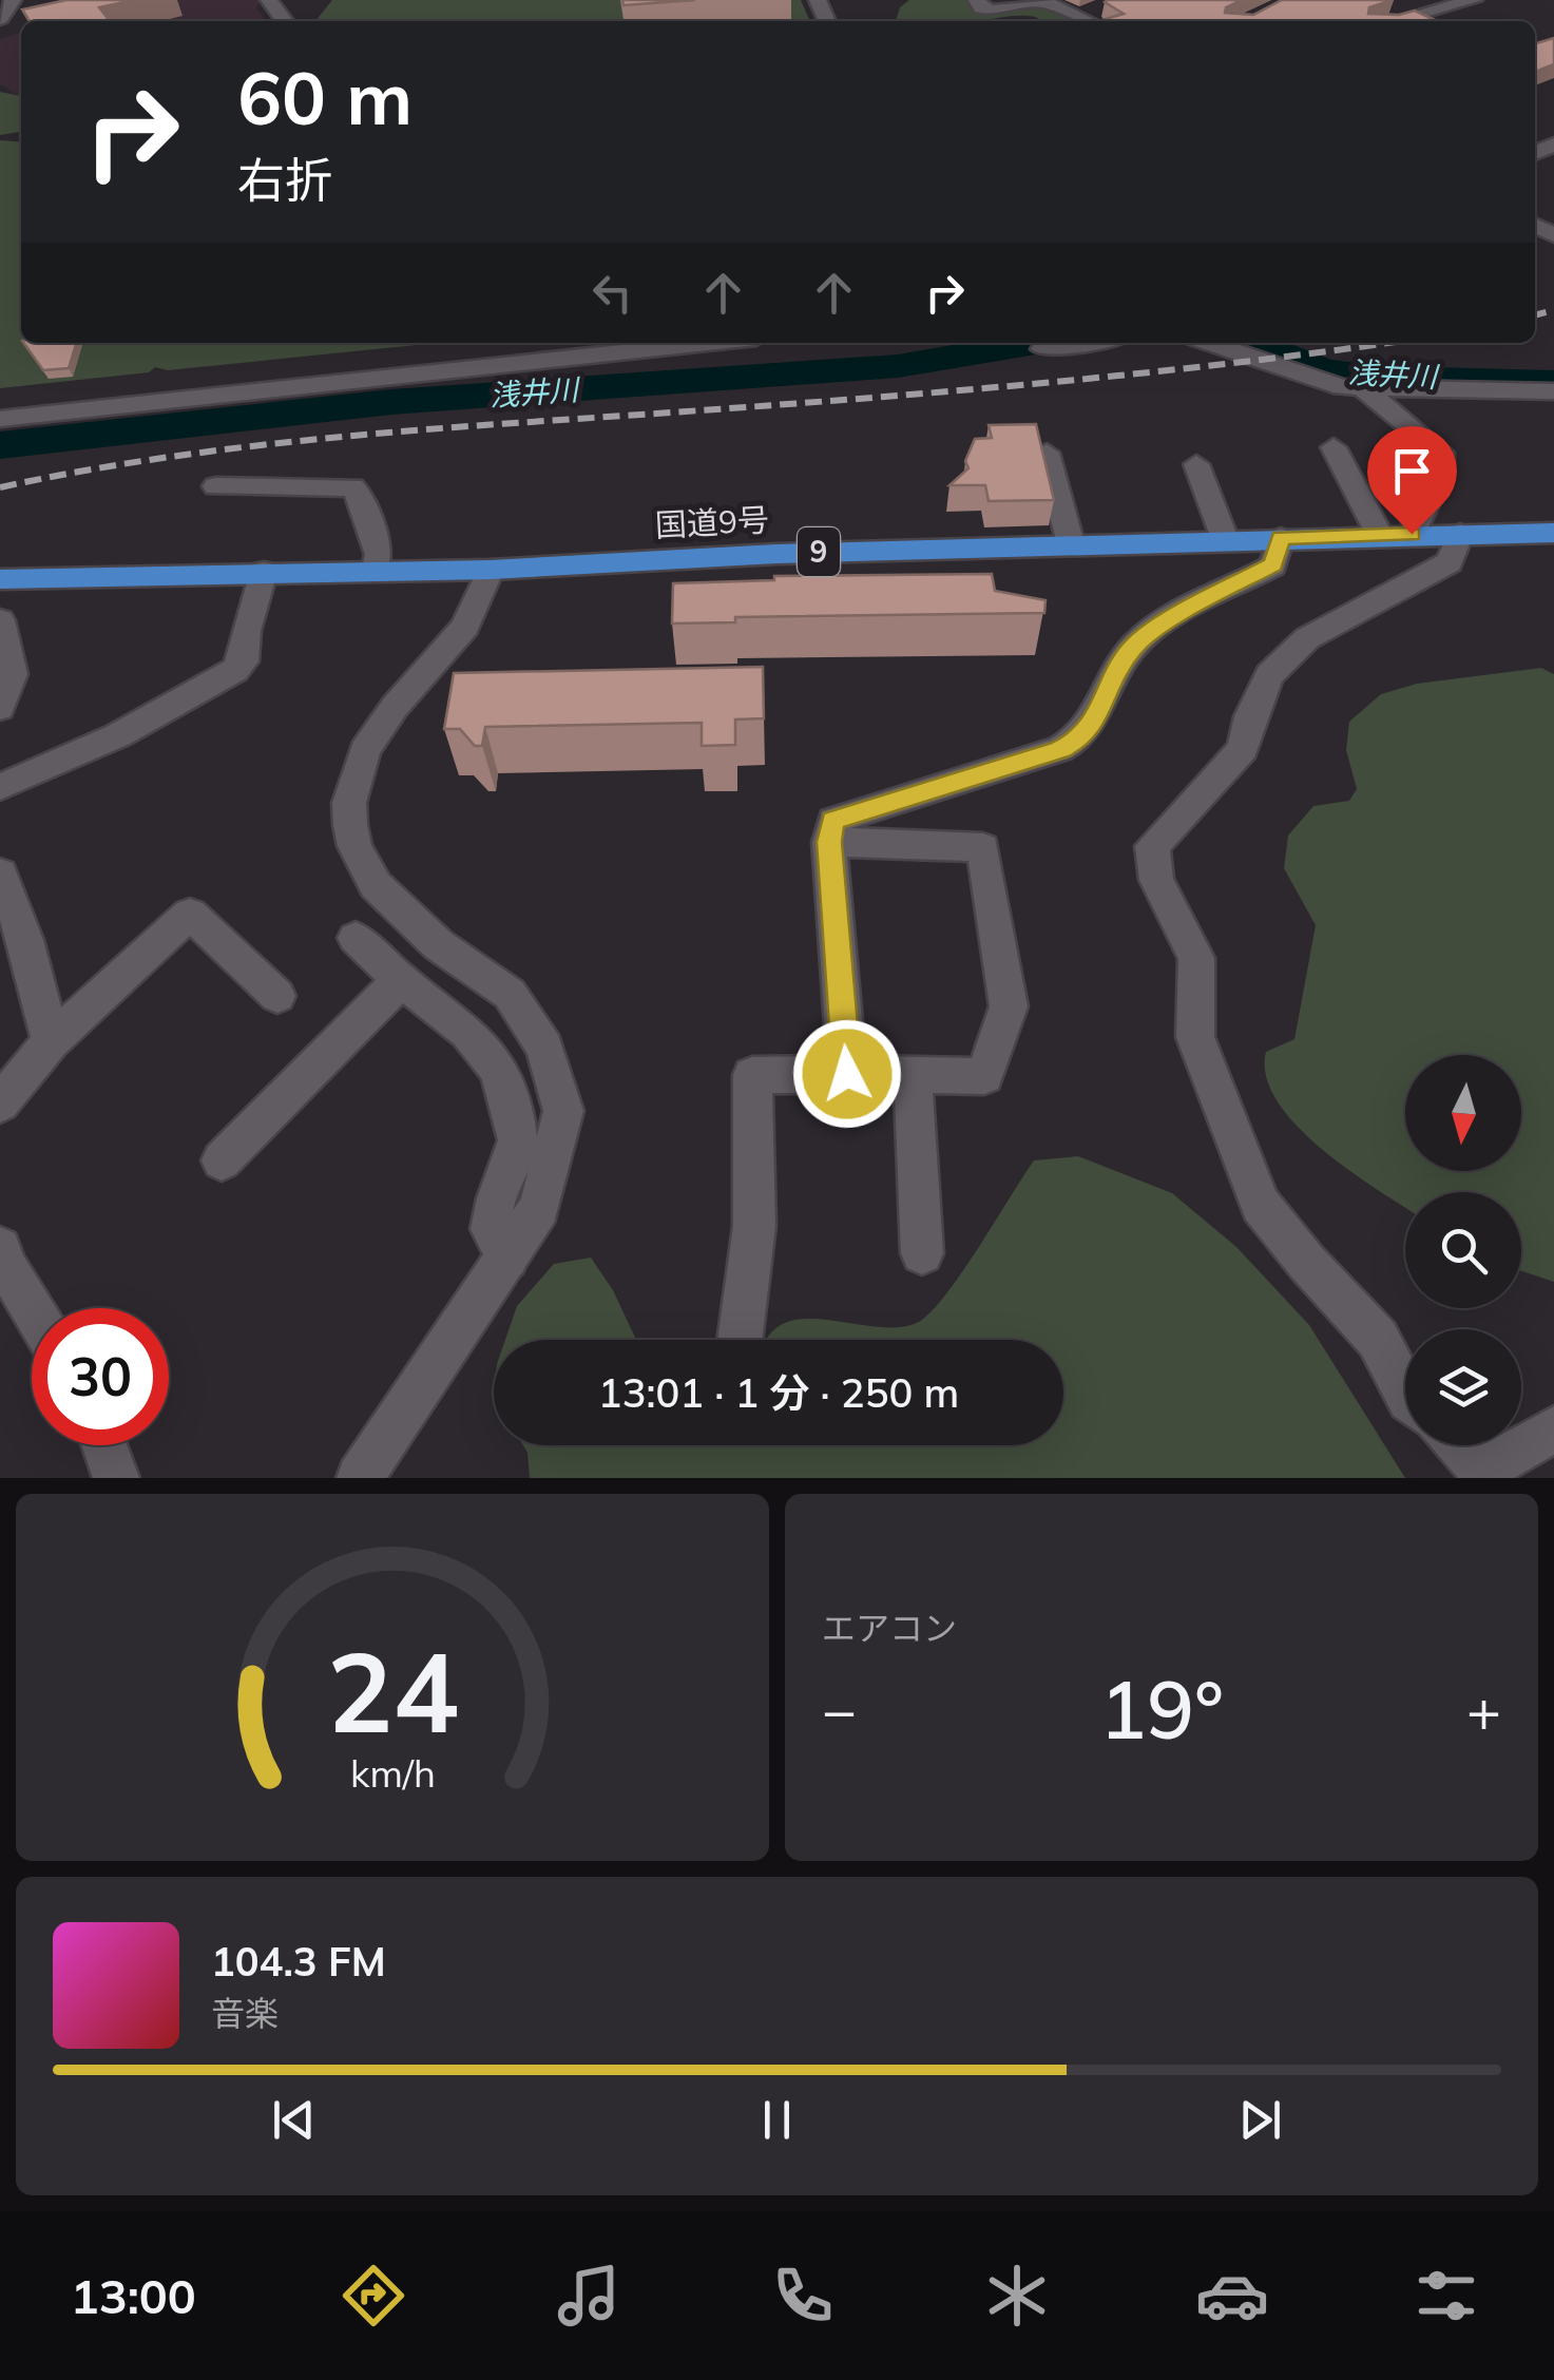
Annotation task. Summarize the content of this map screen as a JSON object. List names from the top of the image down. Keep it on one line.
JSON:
{"streets":{"highway":["国道9号","9"]},"water":["浅井川"],"north":"bottom","page":{"turn":["60 m","右折"],"limit":"30","trip":"13:01 · 1 分 · 250 m","tile":"エアコン","heat":["−","19°","+"],"song":["104.3 FM","音楽"],"tabs":"13:00","gauge":["24","km/h"]}}
